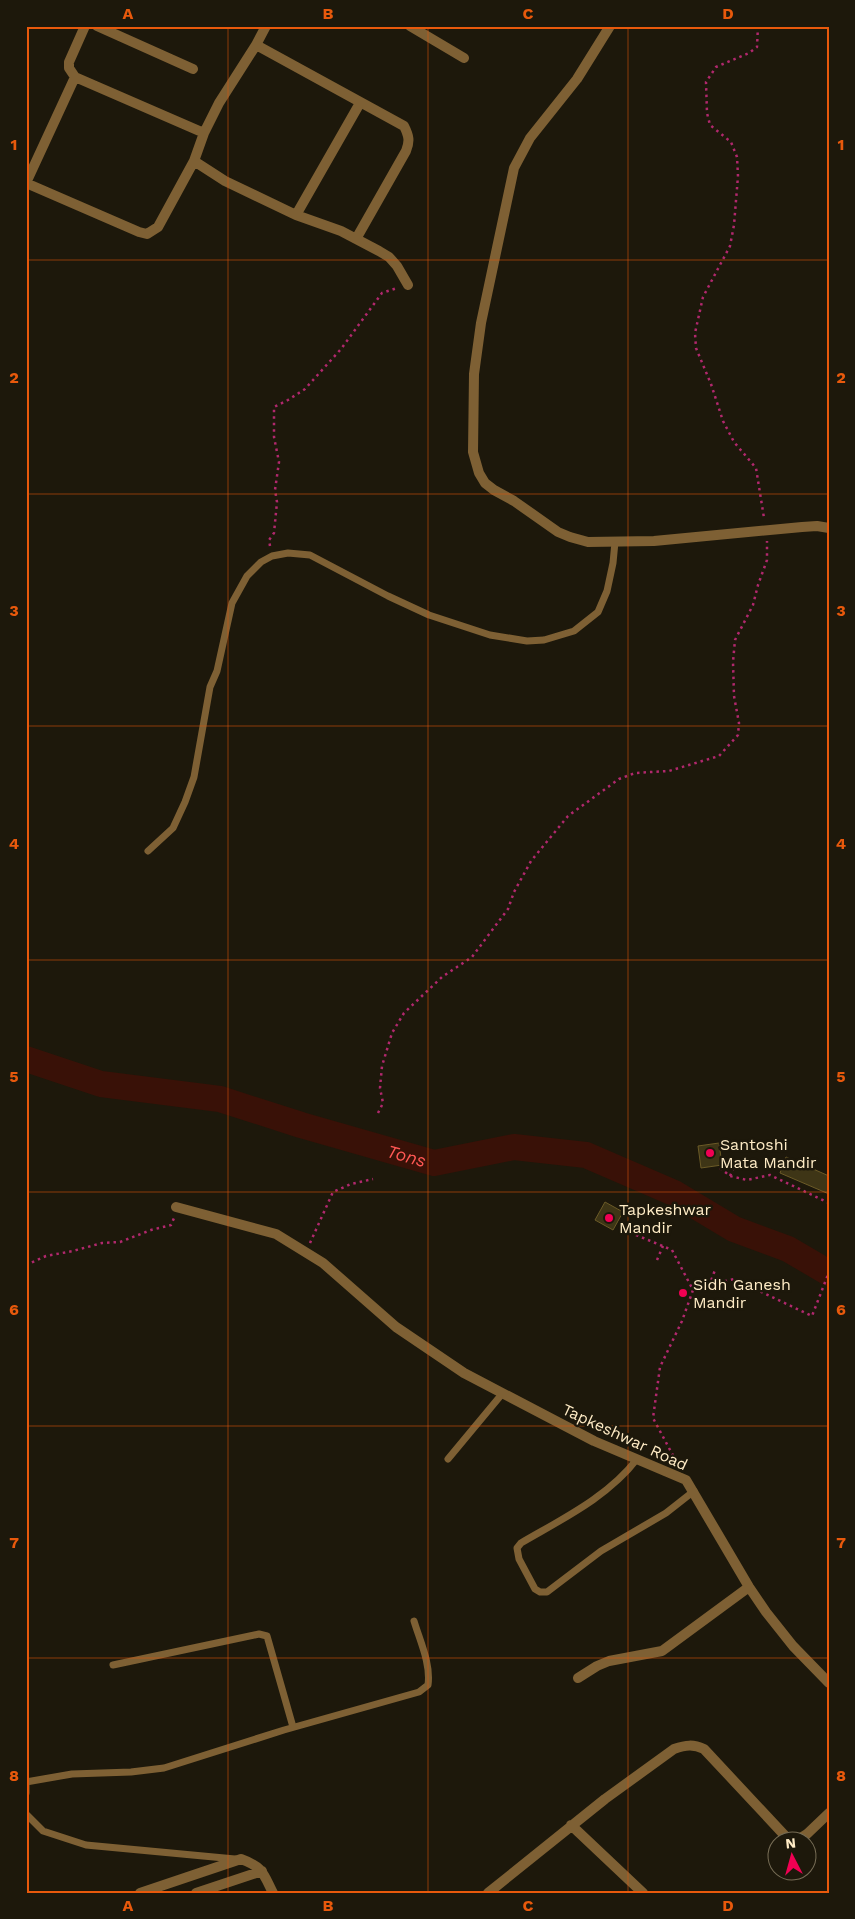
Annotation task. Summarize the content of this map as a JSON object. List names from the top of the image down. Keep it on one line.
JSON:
{"streets":{"street":["Tapkeshwar Road"]},"water":["Tons"],"places":["Santoshi Mata Mandir","Tapkeshwar Mandir","Sidh Ganesh Mandir"],"north":"top","grid":{"columns":["A","B","C","D"],"rows":["1","2","3","4","5","6","7","8"]}}
